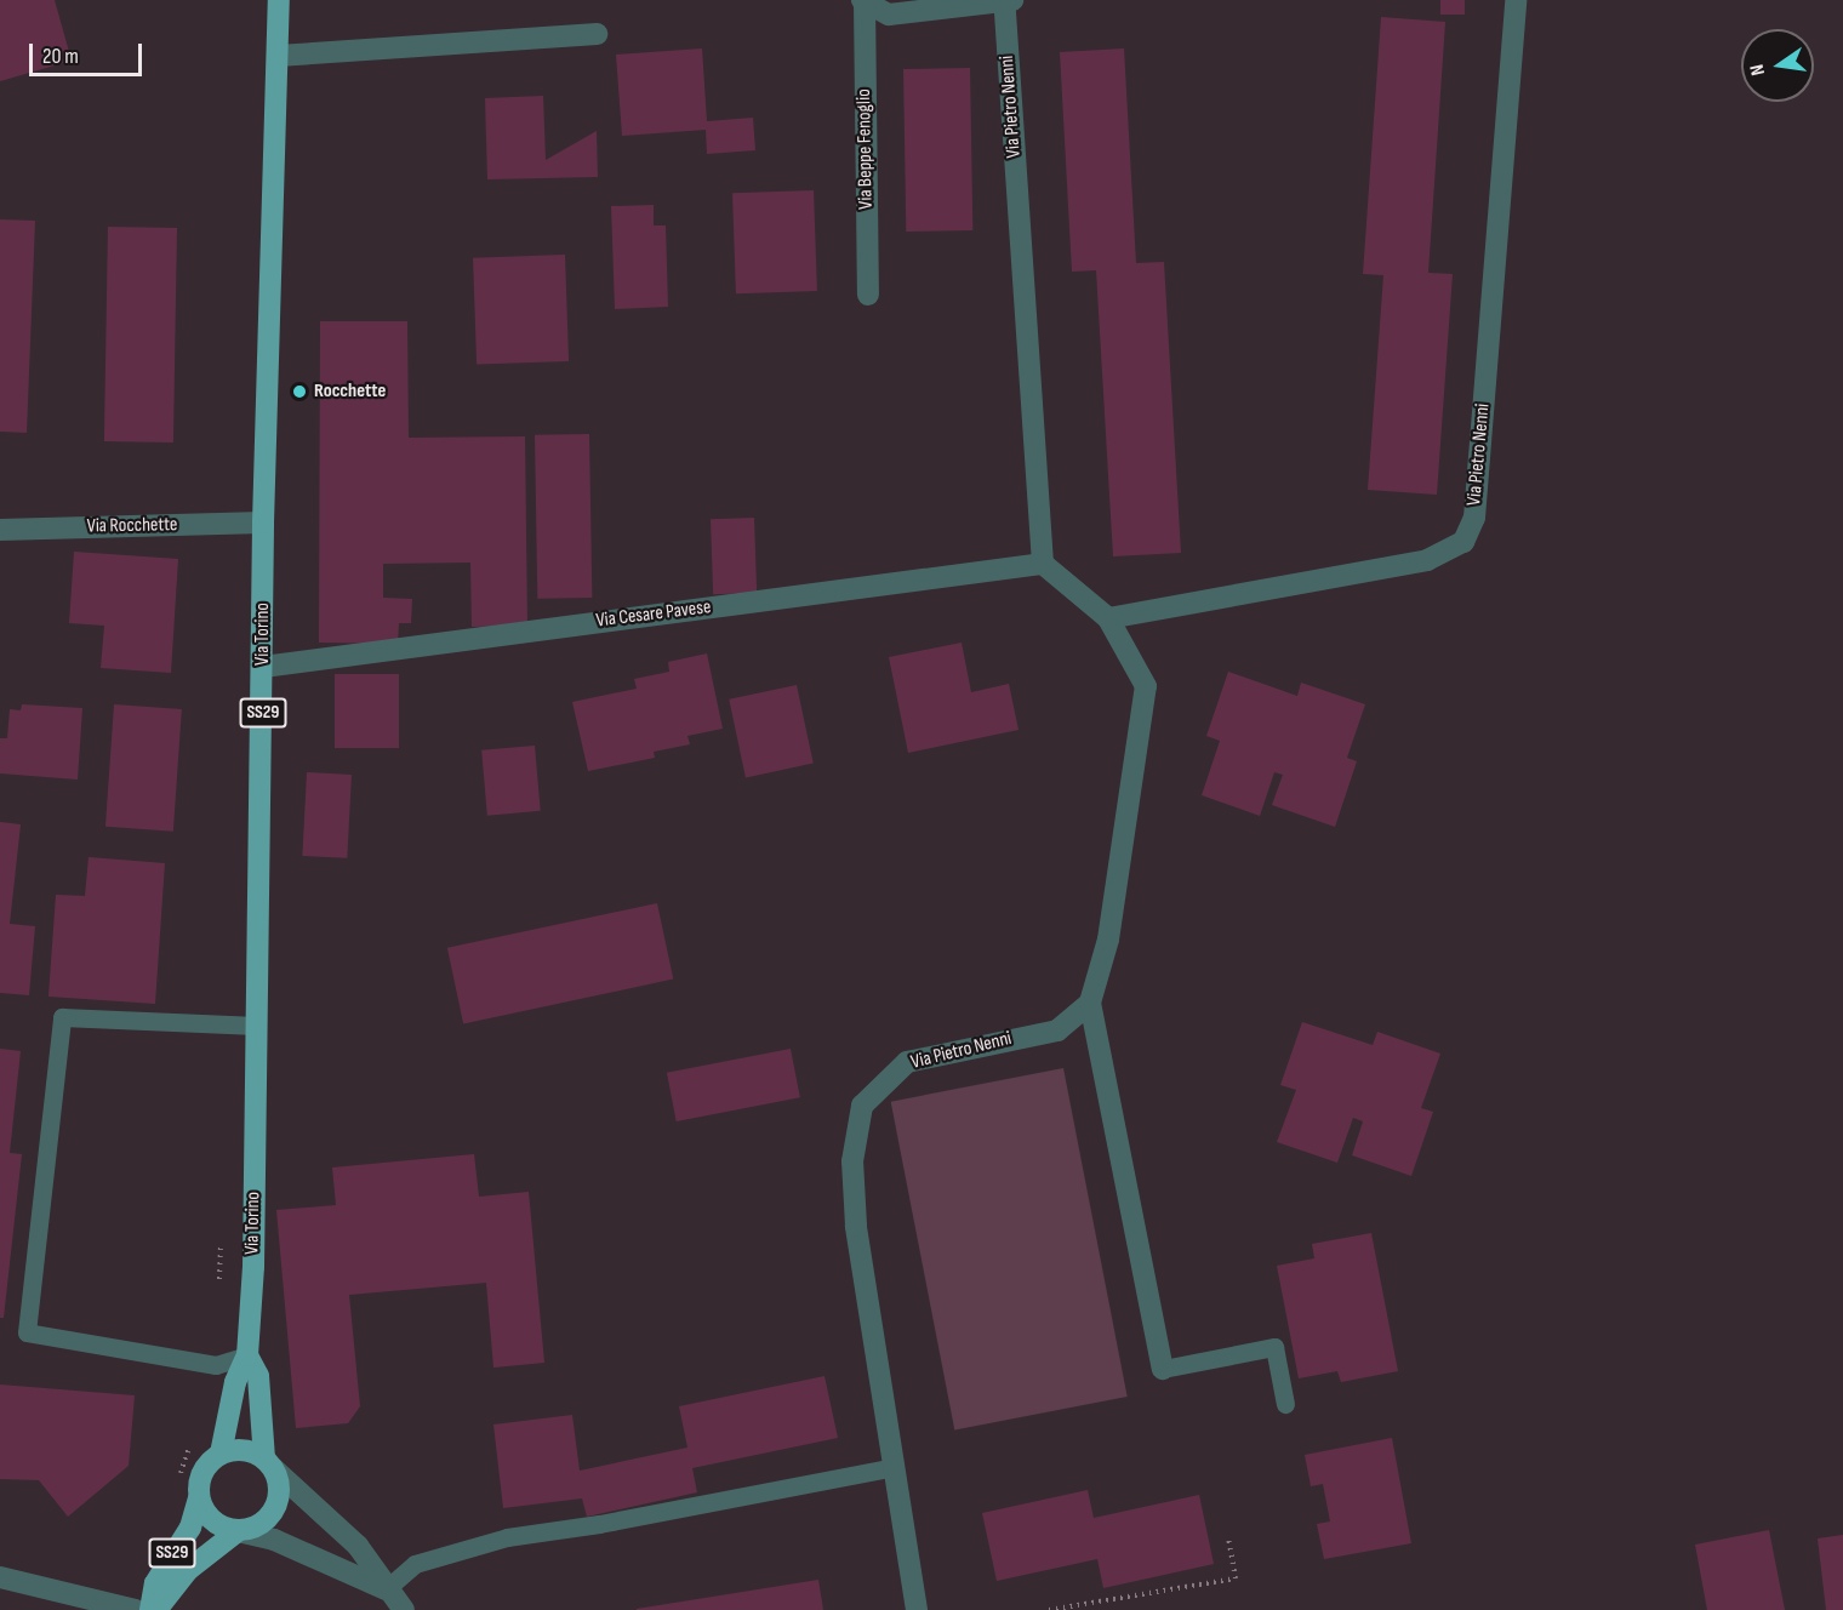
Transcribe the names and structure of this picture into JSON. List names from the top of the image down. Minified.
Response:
{"streets":{"main road":["Via Torino","SS29"],"street":["Via Pietro Nenni","Via Beppe Fenoglio","Via Rocchette","Via Cesare Pavese"]},"crossings":[["Via Pietro Nenni","Via Beppe Fenoglio"],["Via Pietro Nenni","Via Cesare Pavese"],["Via Rocchette","Via Torino"],["Via Cesare Pavese","Via Torino"]],"places":["Rocchette"],"scale_bar":"20 m","north":"left"}
